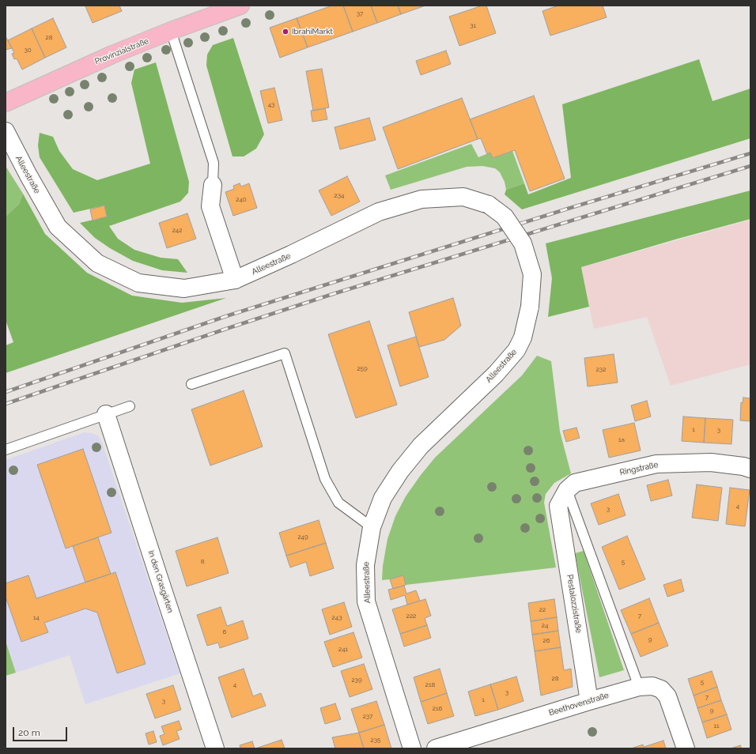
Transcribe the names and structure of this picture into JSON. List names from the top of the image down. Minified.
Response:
{"streets":{"main road":["Provinzialstraße"],"street":["Alleestraße","Ringstraße","In den Grasgärten","Pestalozzistraße","Beethovenstraße"]},"crossings":[["Ringstraße","Pestalozzistraße"],["Pestalozzistraße","Beethovenstraße"]],"places":["IbrahiMarkt"],"house_numbers":["37","31","28","30","43","234","240","242","259","232","1","3","1a","4","3","249","8","5","22","222","7","14","243","24","6","9","26","241","28","239","5","4","218","3","7","1","3","216","9","237","11","235"],"scale_bar":"20 m"}
